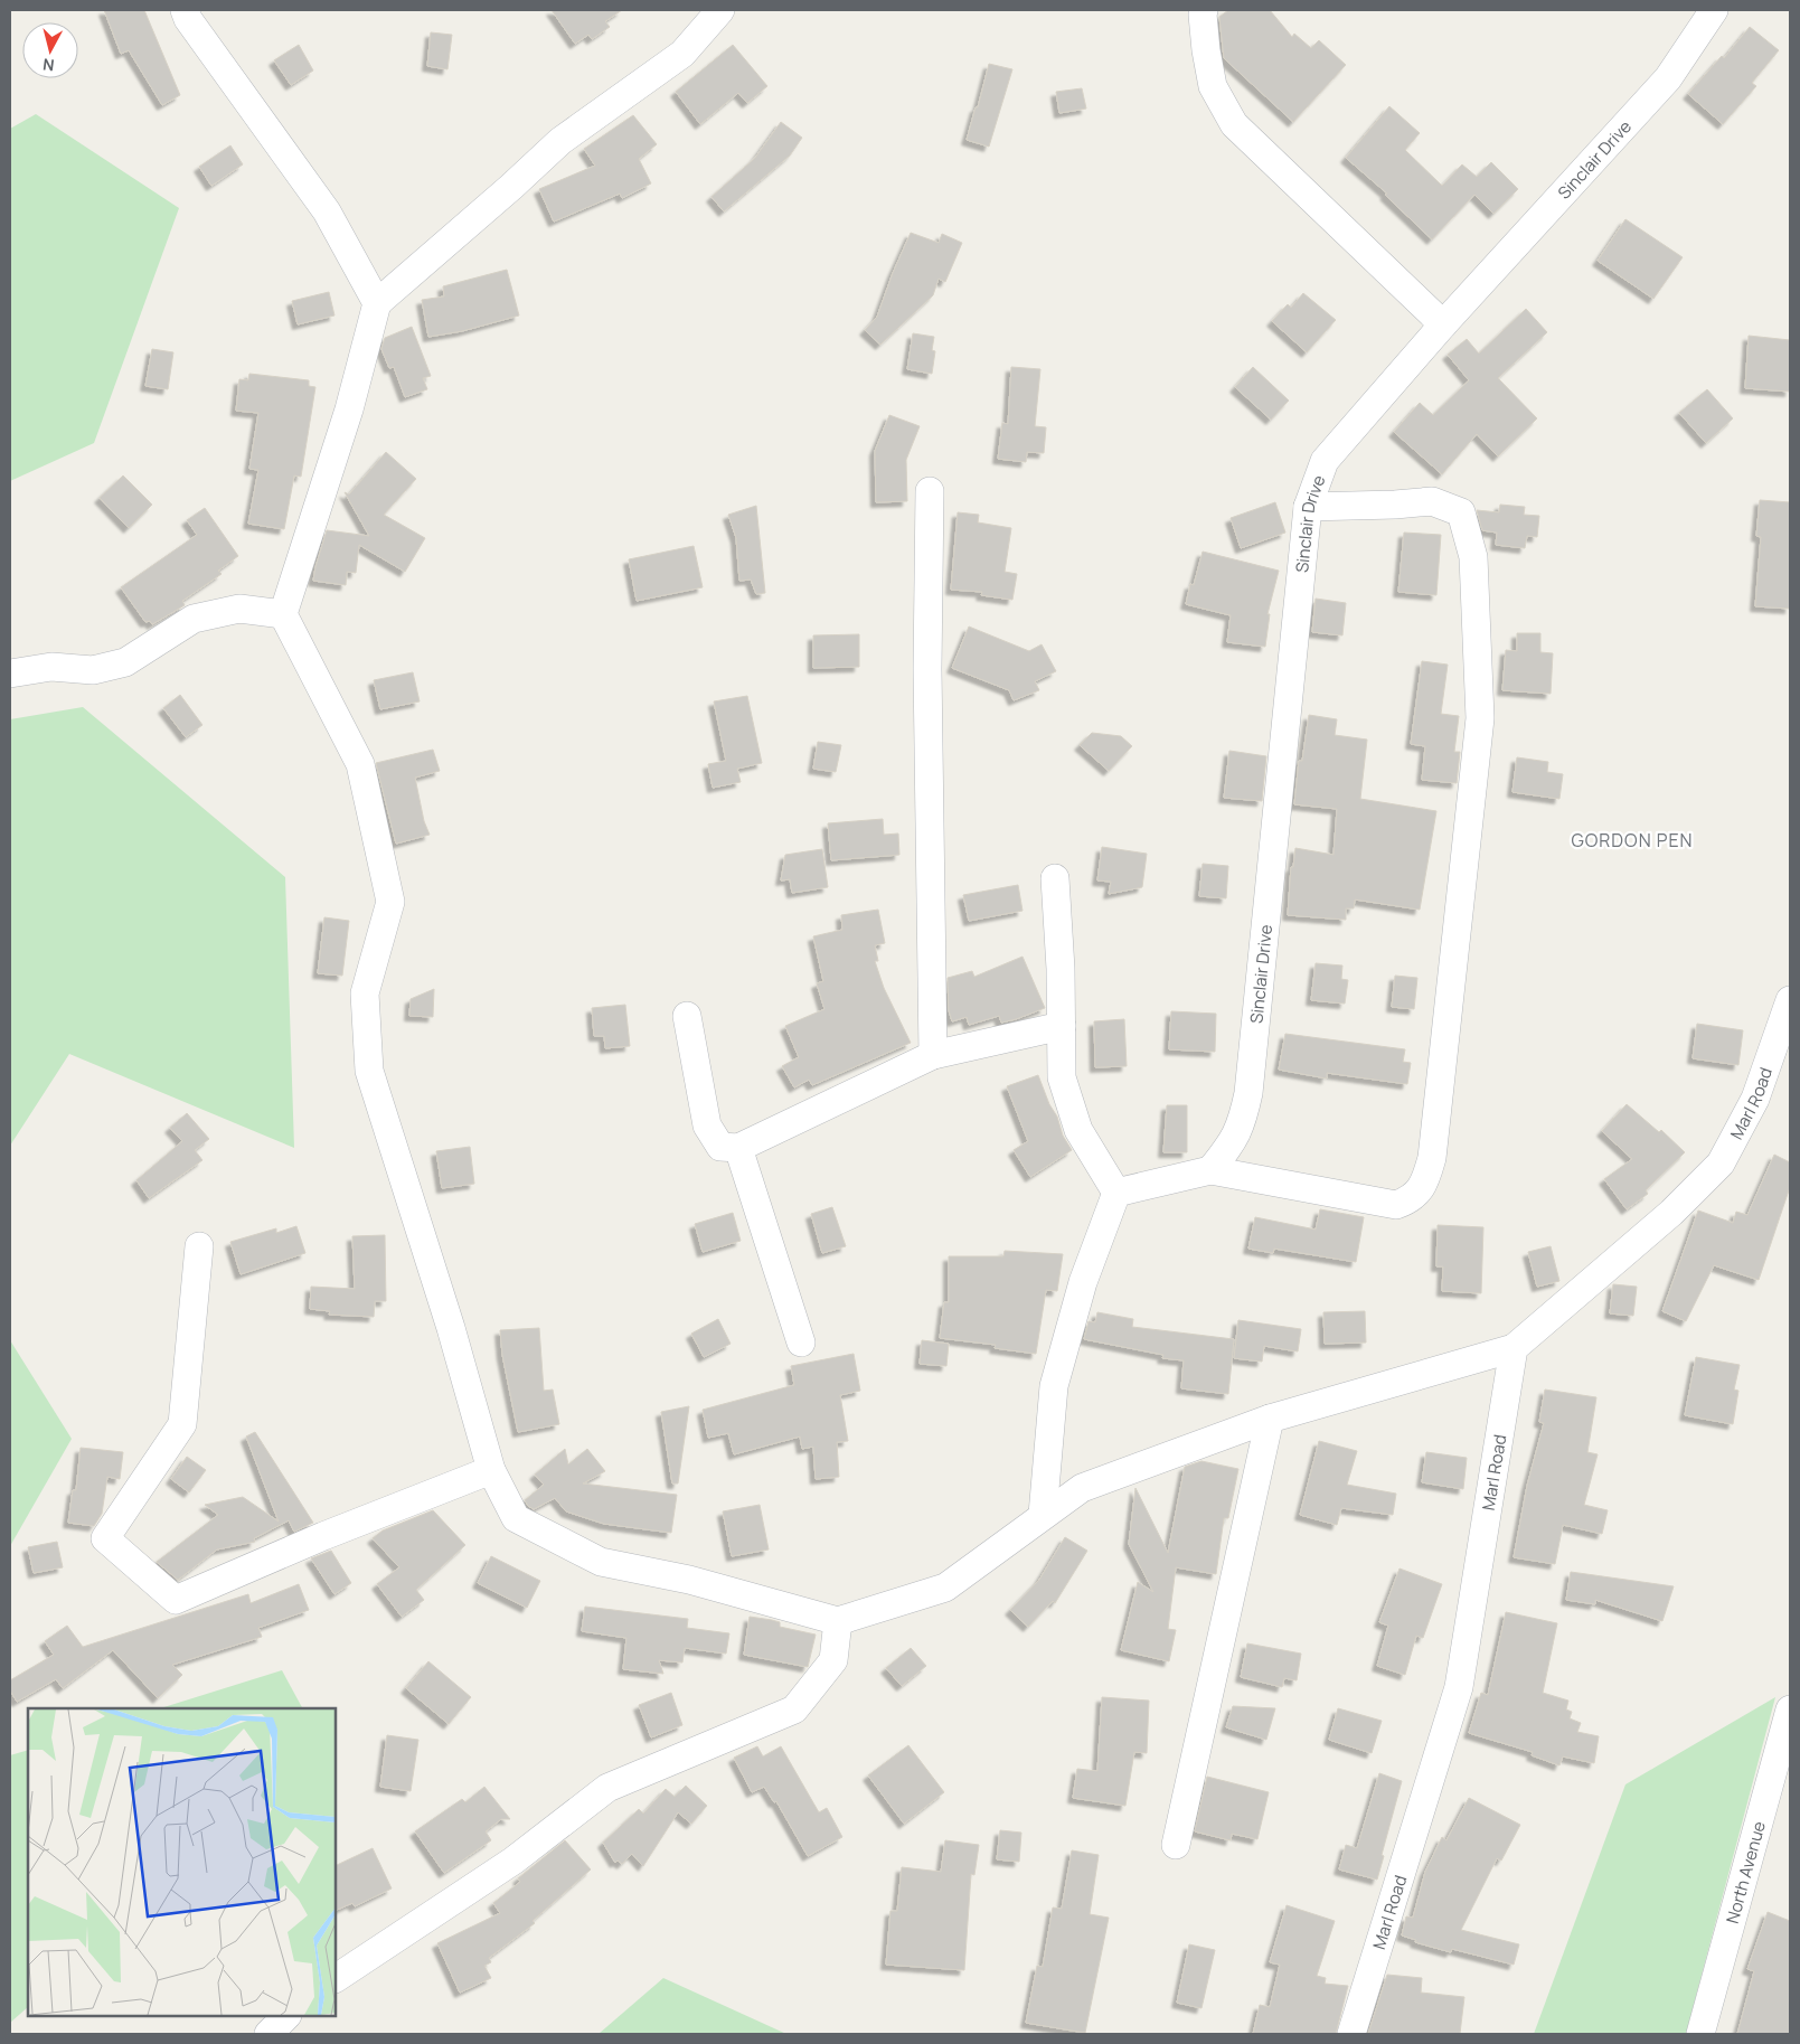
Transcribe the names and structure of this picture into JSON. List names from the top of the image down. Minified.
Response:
{"streets":{"street":["Sinclair Drive","Marl Road","North Avenue"]},"districts":["GORDON PEN"],"north":"bottom"}
